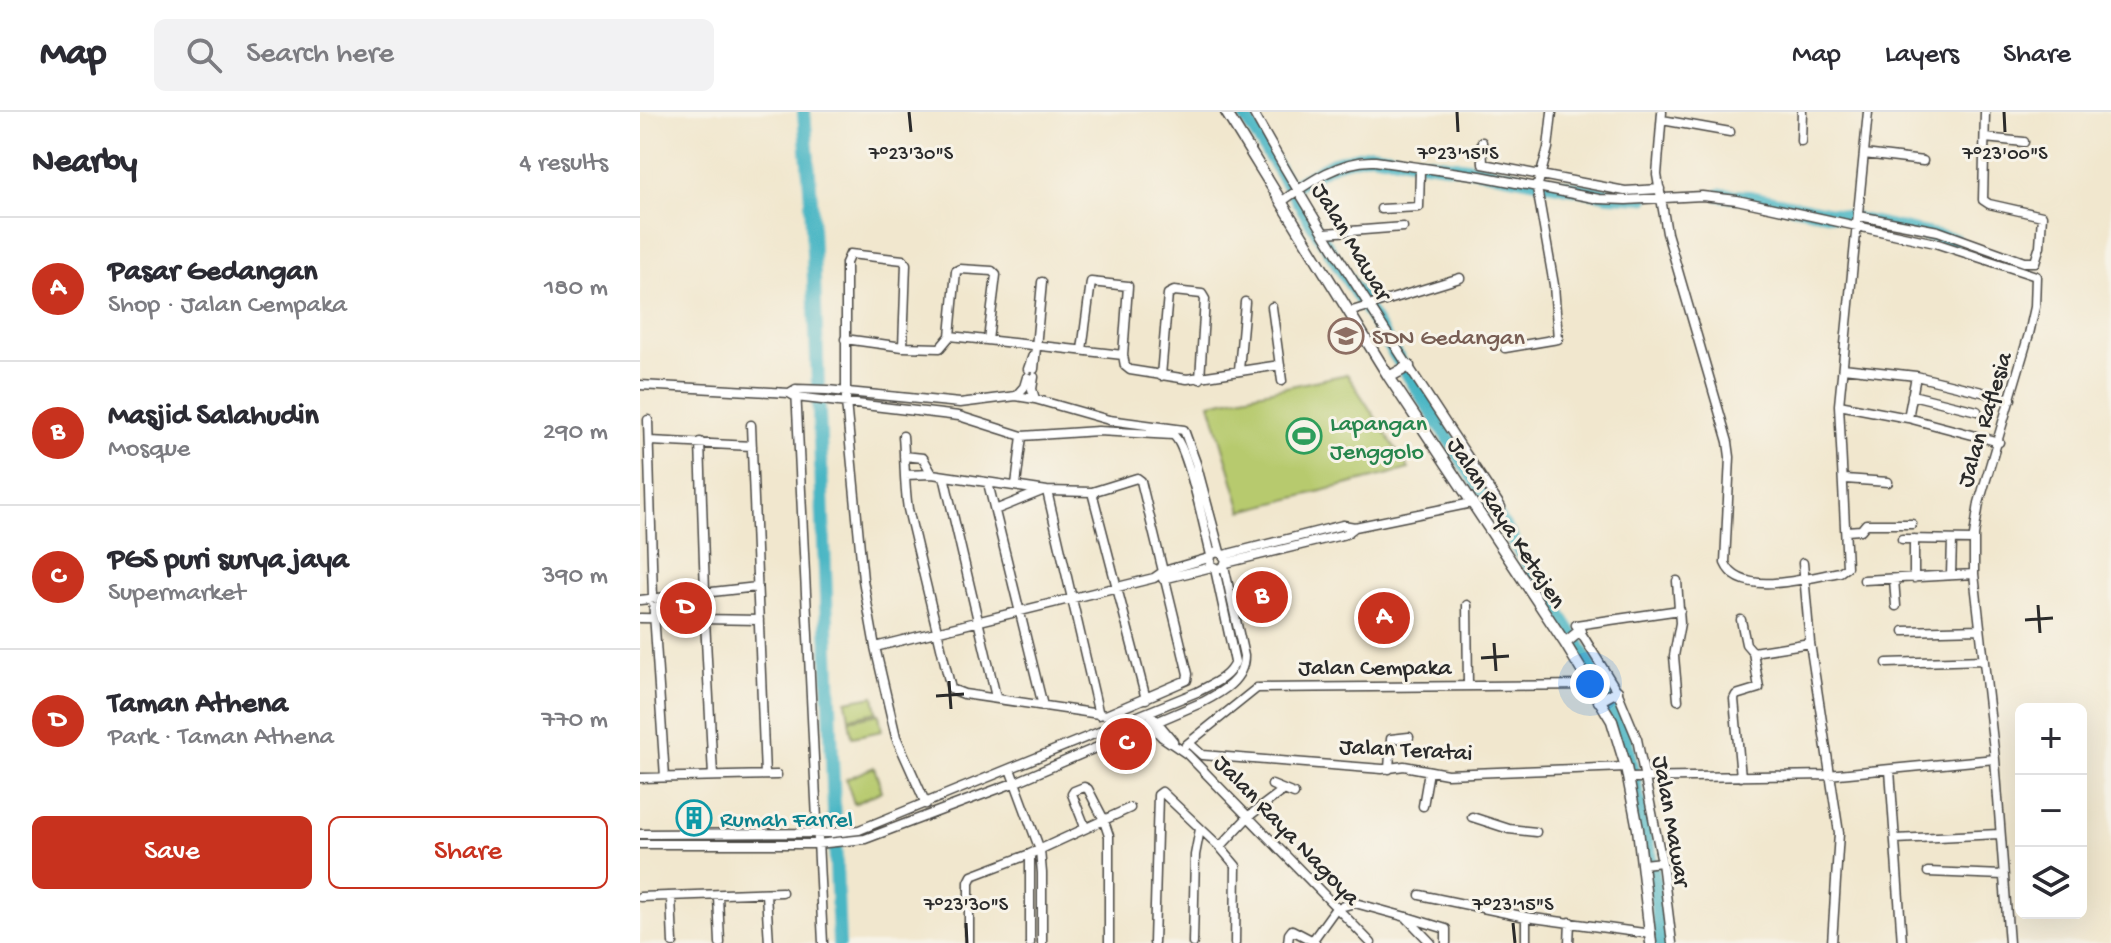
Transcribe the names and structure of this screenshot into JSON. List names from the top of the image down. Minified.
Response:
{"streets":{"street":["Jalan Mawar","Jalan Raflesia","Jalan Raya Ketajen","Jalan Cempaka","Jalan Teratai","Jalan Raya Nagoya"]},"crossings":[["Jalan Mawar","Jalan Raya Ketajen"],["Jalan Mawar","Jalan Teratai"],["Jalan Raflesia","Jalan Teratai"],["Jalan Raya Ketajen","Jalan Cempaka"],["Jalan Raya Ketajen","Jalan Teratai"],["Jalan Teratai","Jalan Raya Nagoya"]],"places":{"school or university":["SDN Gedangan"],"sports":["Lapangan Jenggolo"],"building":["Rumah Farrel"]},"page":{"header":"Map","search":"Search here","nav":["Map","Layers","Share"],"heading":["Nearby","4 results"],"list":[{"mark":"A","name":"Pasar Gedangan","note":"Shop · Jalan Cempaka","value":"180 m"},{"mark":"B","name":"Masjid Salahudin","note":"Mosque","value":"290 m"},{"mark":"C","name":"PGS puri surya jaya","note":"Supermarket","value":"390 m"},{"mark":"D","name":"Taman Athena","note":"Park · Taman Athena","value":"770 m"}],"pins":["B","D","A","C"],"map_buttons":["+","−"],"buttons":["Save","Share"]},"coordinates":["7°23'30\"S","7°23'15\"S","7°23'00\"S"]}
